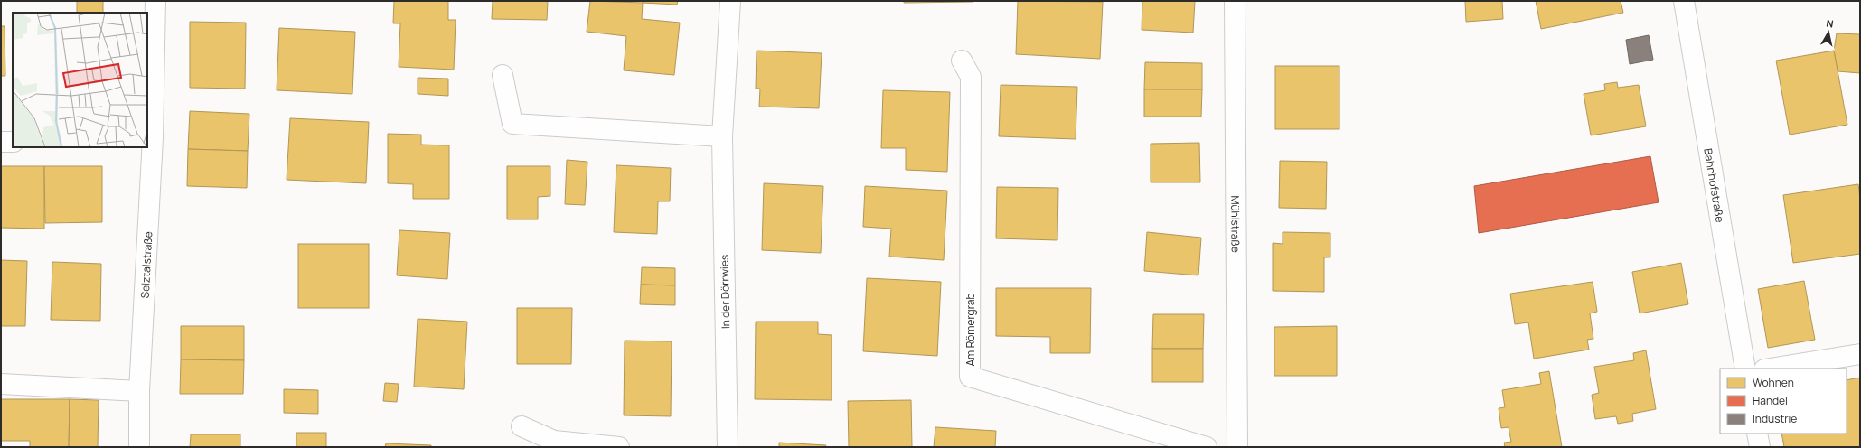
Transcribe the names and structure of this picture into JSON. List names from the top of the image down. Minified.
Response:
{"streets":{"street":["Bahnhofstraße","Mühlstraße","Selztalstraße","In der Dörrwies","Am Römergrab"]},"legend":["Wohnen","Handel","Industrie"],"north":"top"}
